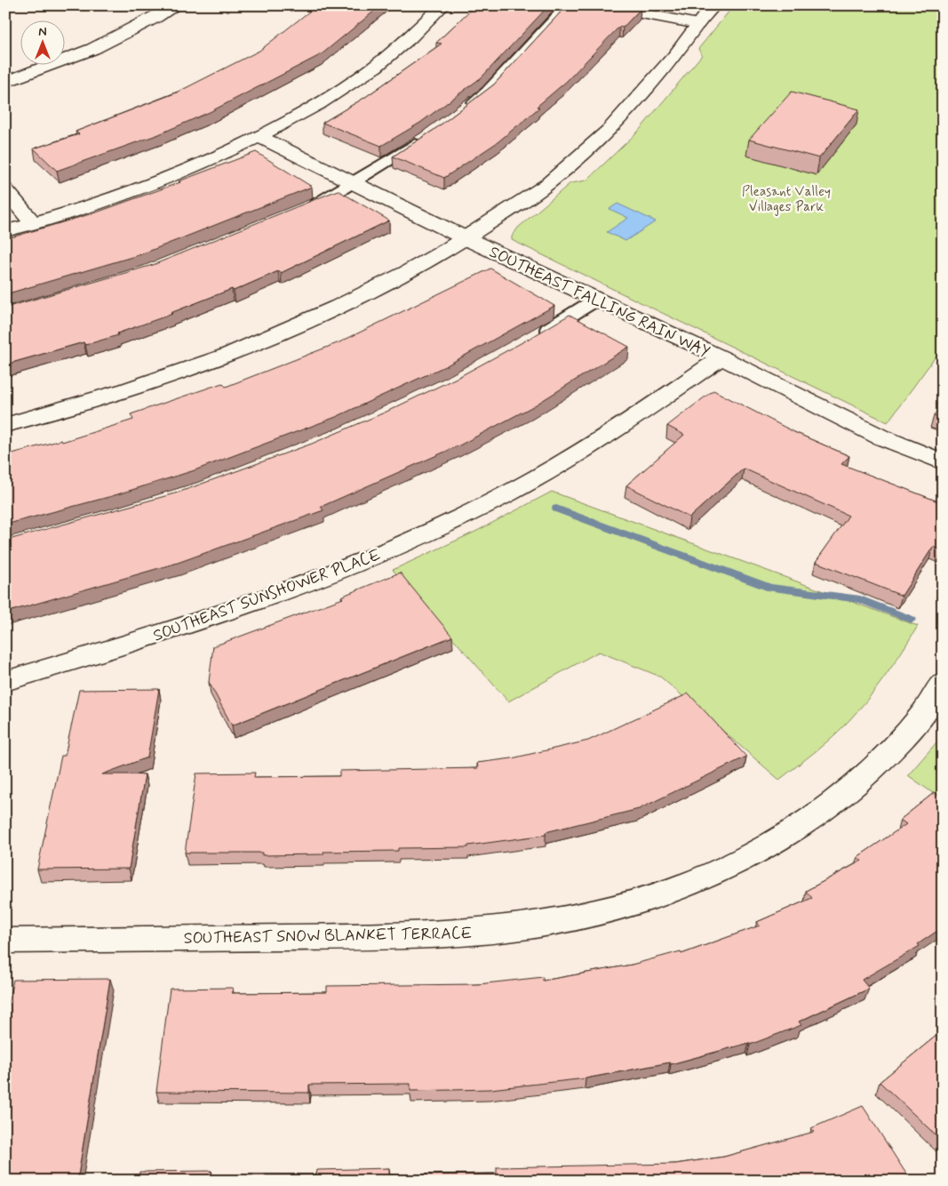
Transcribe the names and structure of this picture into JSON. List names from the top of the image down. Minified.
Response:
{"streets":{"street":["SOUTHEAST FALLING RAIN WAY","SOUTHEAST SUNSHOWER PLACE","SOUTHEAST SNOW BLANKET TERRACE"]},"crossings":[["SOUTHEAST FALLING RAIN WAY","SOUTHEAST SUNSHOWER PLACE"]],"parks":["Pleasant Valley Villages Park"],"north":"top"}
